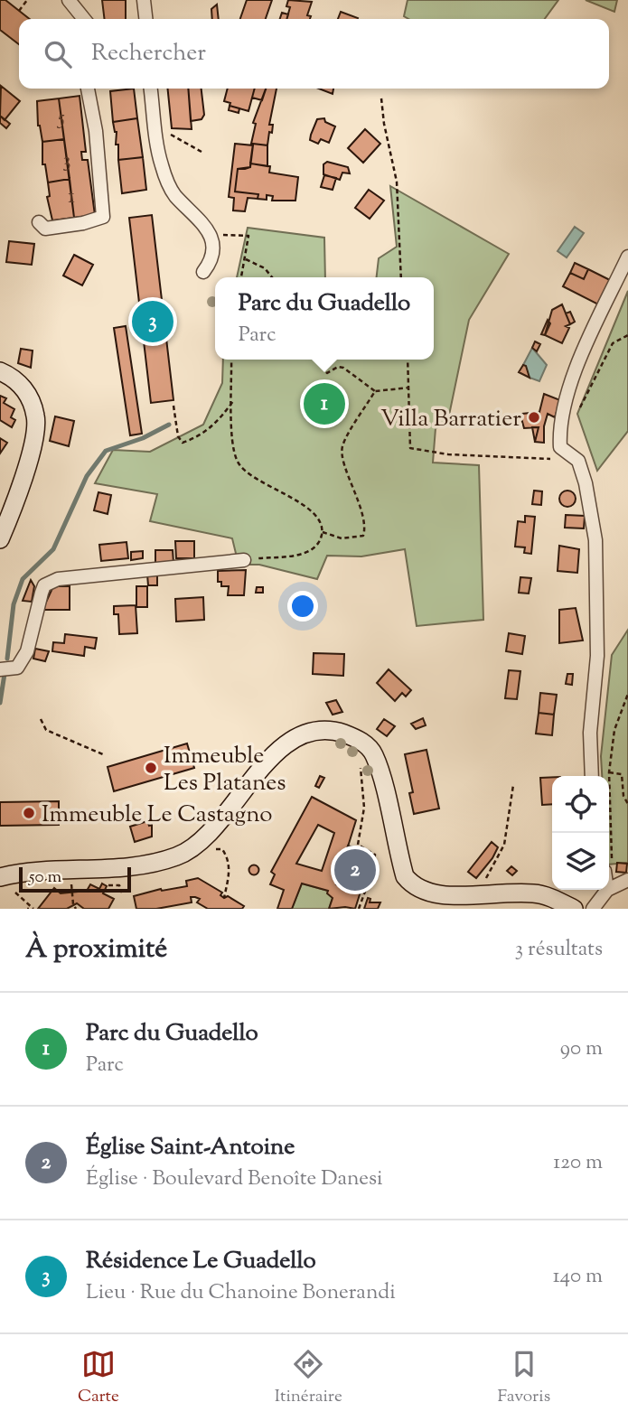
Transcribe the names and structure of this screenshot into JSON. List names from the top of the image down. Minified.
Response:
{"places":["Villa Barratier","Immeuble Les Platanes","Immeuble Le Castagno"],"house_numbers":["5","3","1"],"scale_bar":"50 m","page":{"search":"Rechercher","popup":["Parc du Guadello","Parc"],"pins":["3","1","2"],"scale":"50 m","heading":["À proximité","3 résultats"],"list":[{"mark":"1","name":"Parc du Guadello","note":"Parc","value":"90 m"},{"mark":"2","name":"Église Saint-Antoine","note":"Église · Boulevard Benoîte Danesi","value":"120 m"},{"mark":"3","name":"Résidence Le Guadello","note":"Lieu · Rue du Chanoine Bonerandi","value":"140 m"}],"nav":["Carte","Itinéraire","Favoris"]}}
